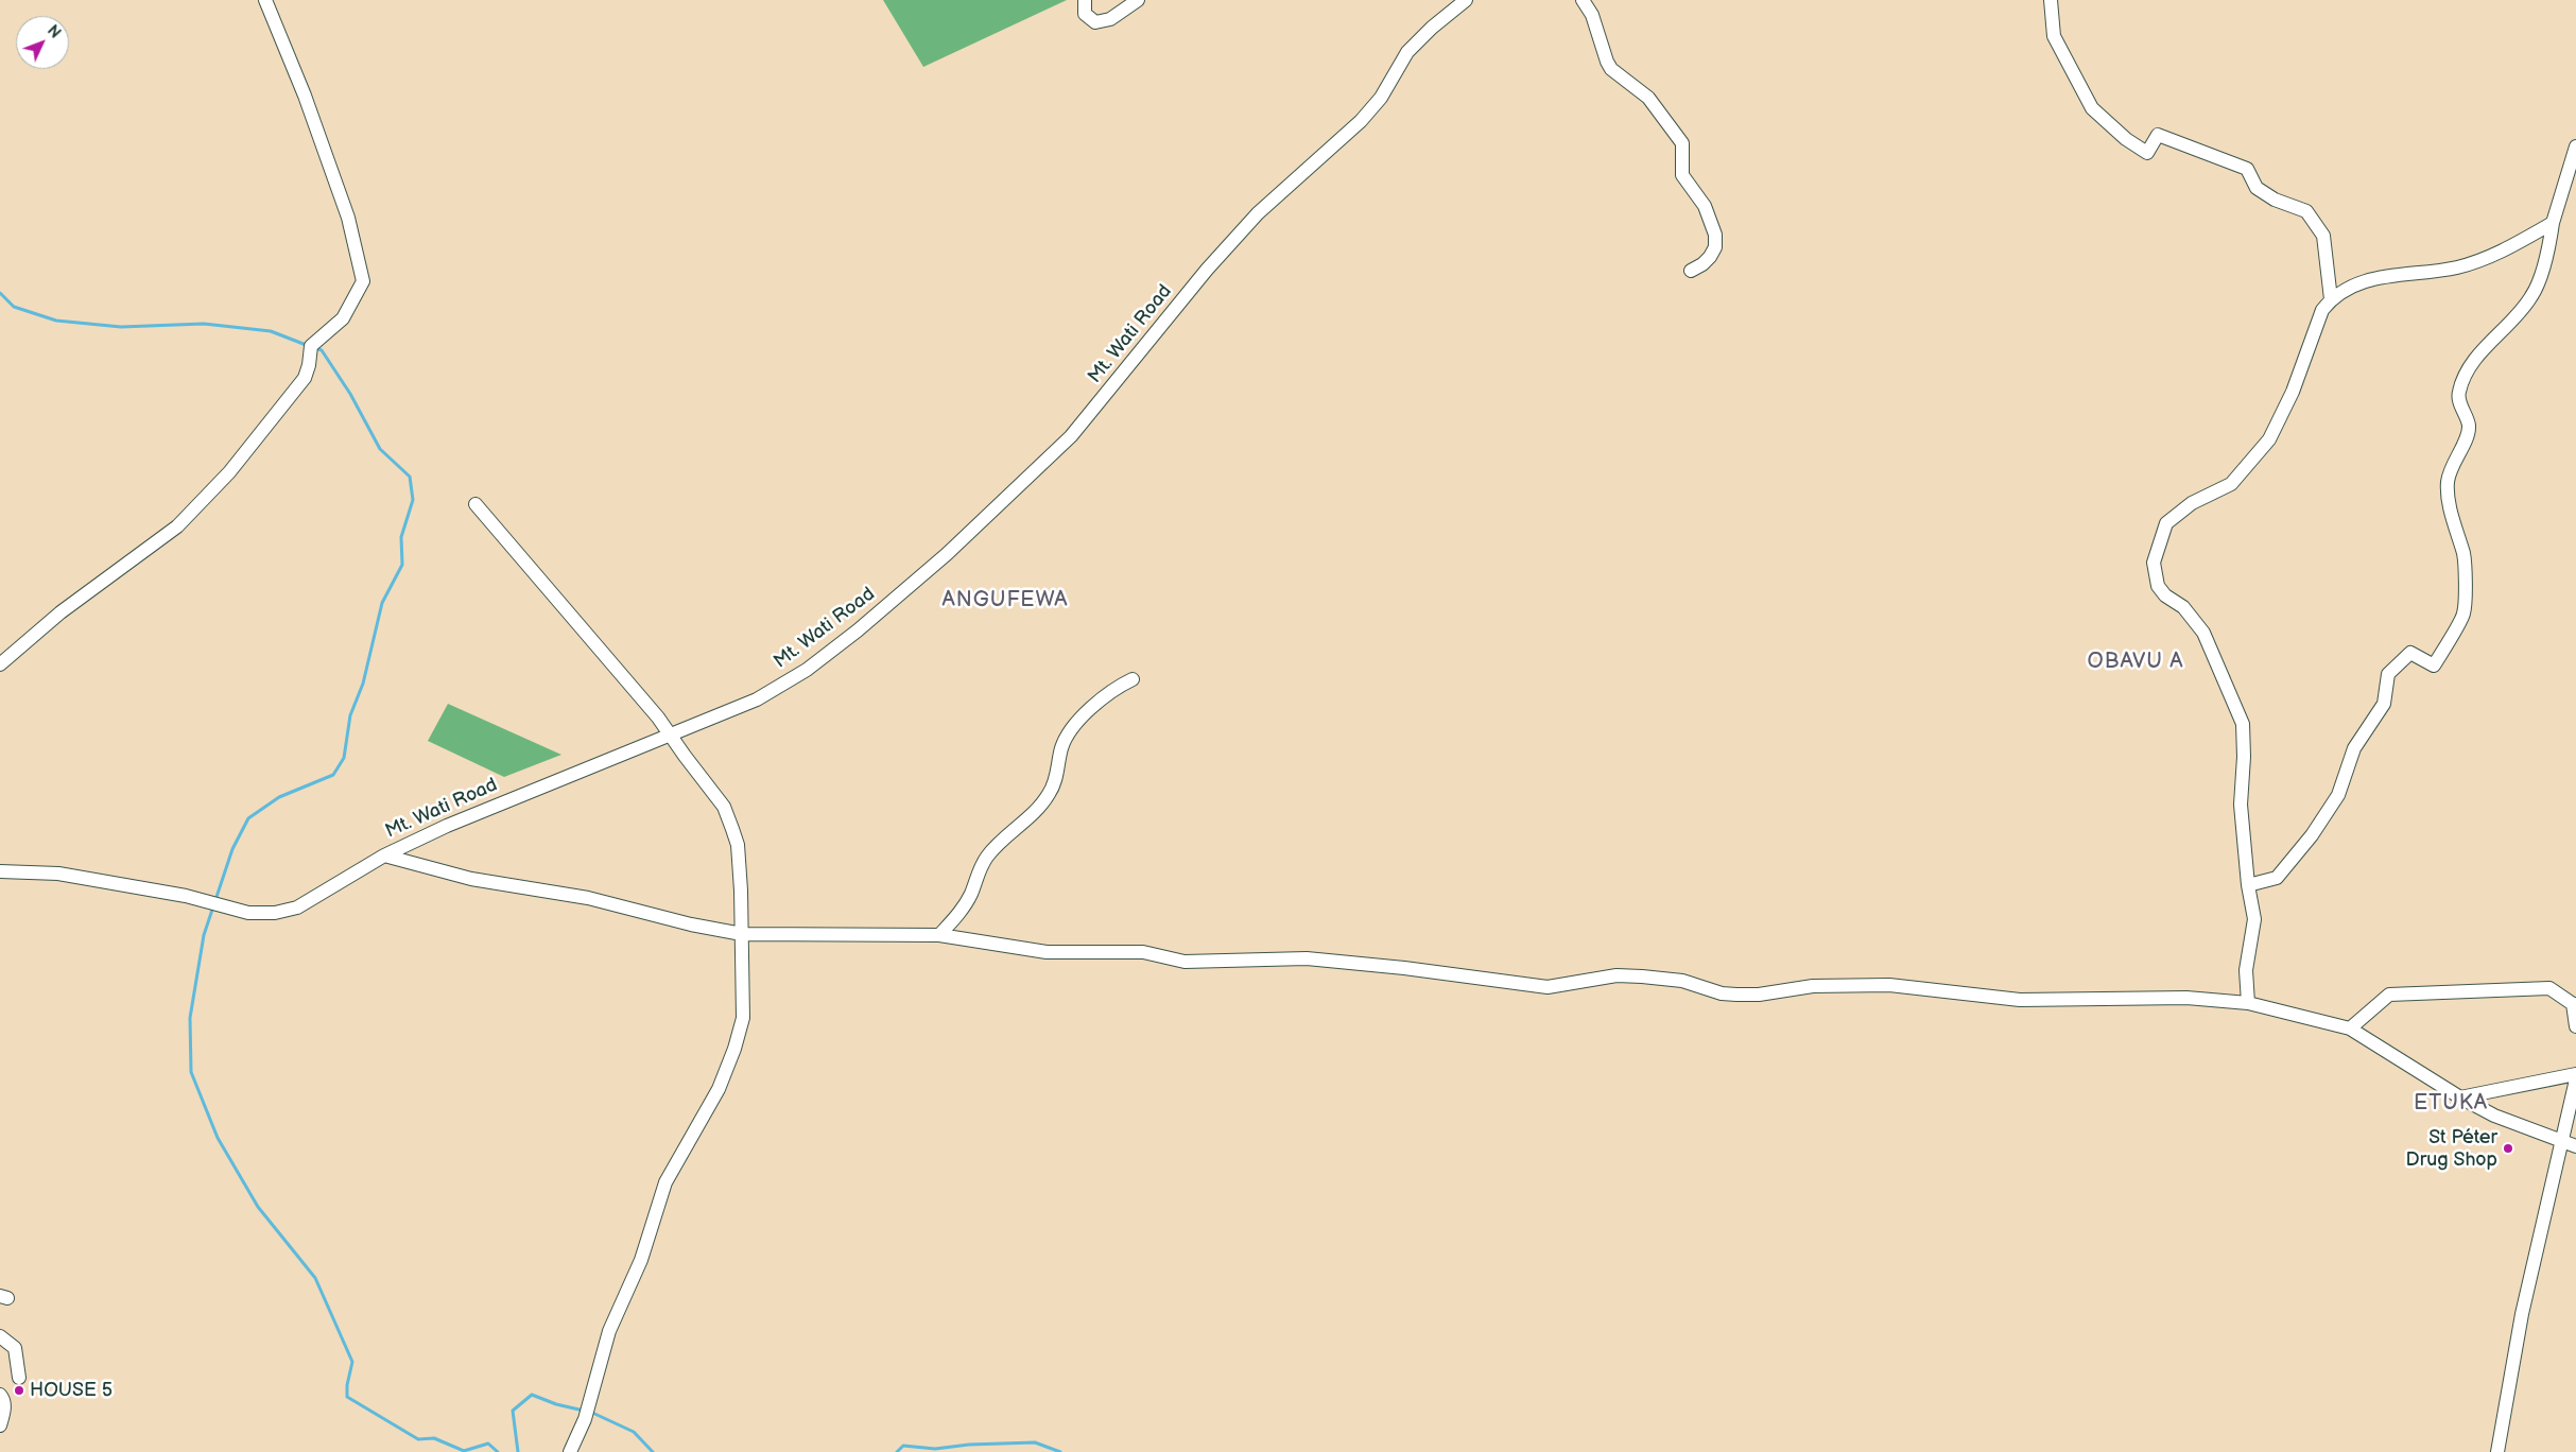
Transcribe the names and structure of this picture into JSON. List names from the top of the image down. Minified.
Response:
{"streets":{"street":["Mt. Wati Road"]},"districts":["ANGUFEWA","OBAVU A","ETUKA"],"places":["St Péter Drug Shop","HOUSE 5"],"north":"top right"}
